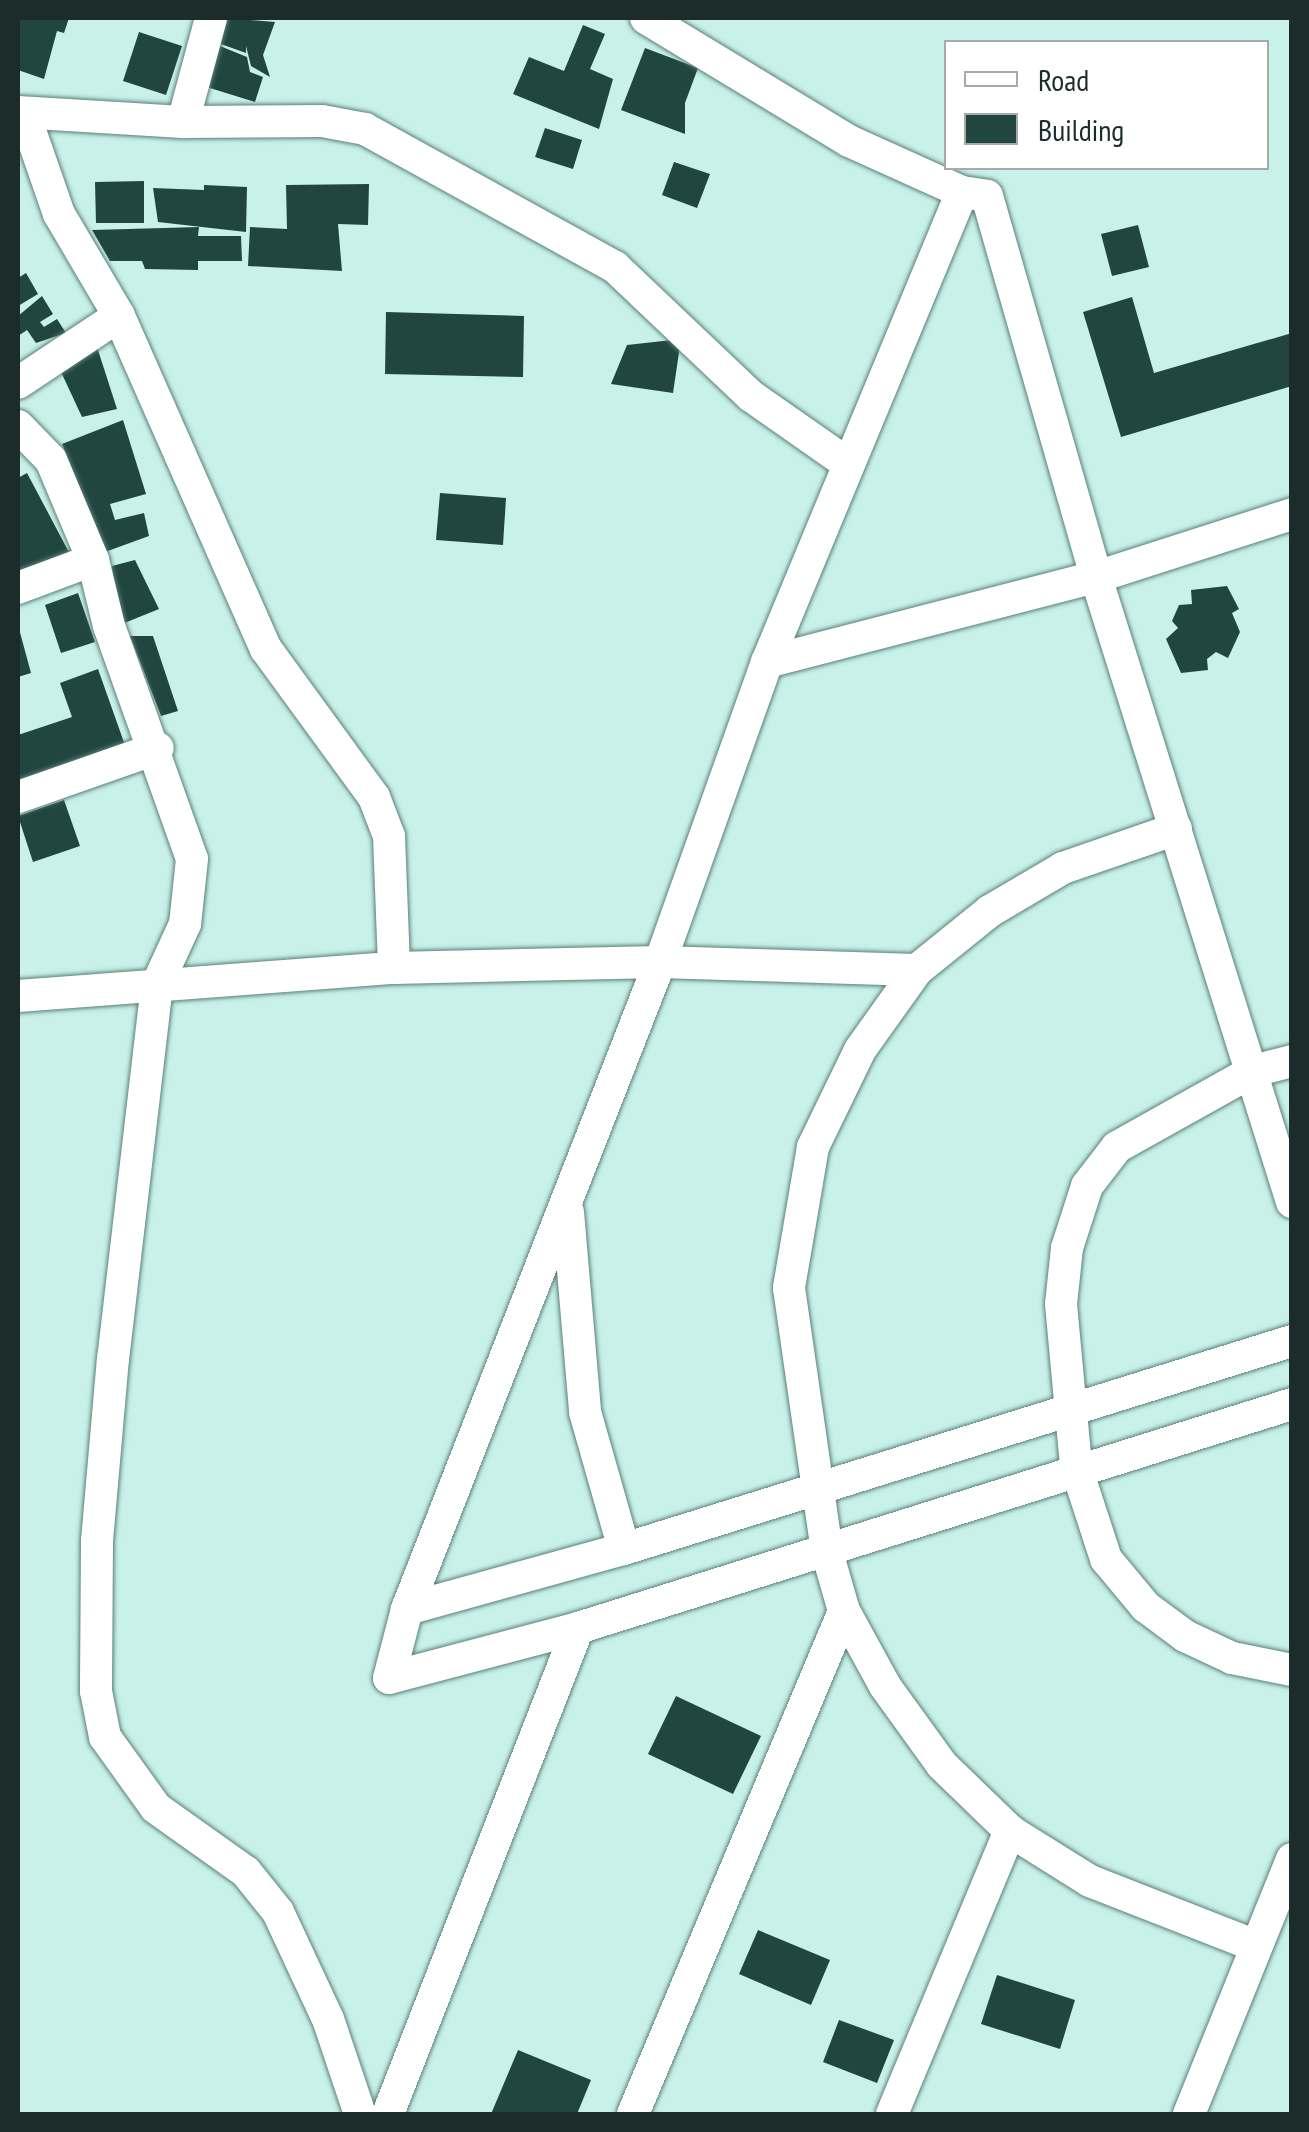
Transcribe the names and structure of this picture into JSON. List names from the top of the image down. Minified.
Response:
{"legend":["Road","Building"]}
